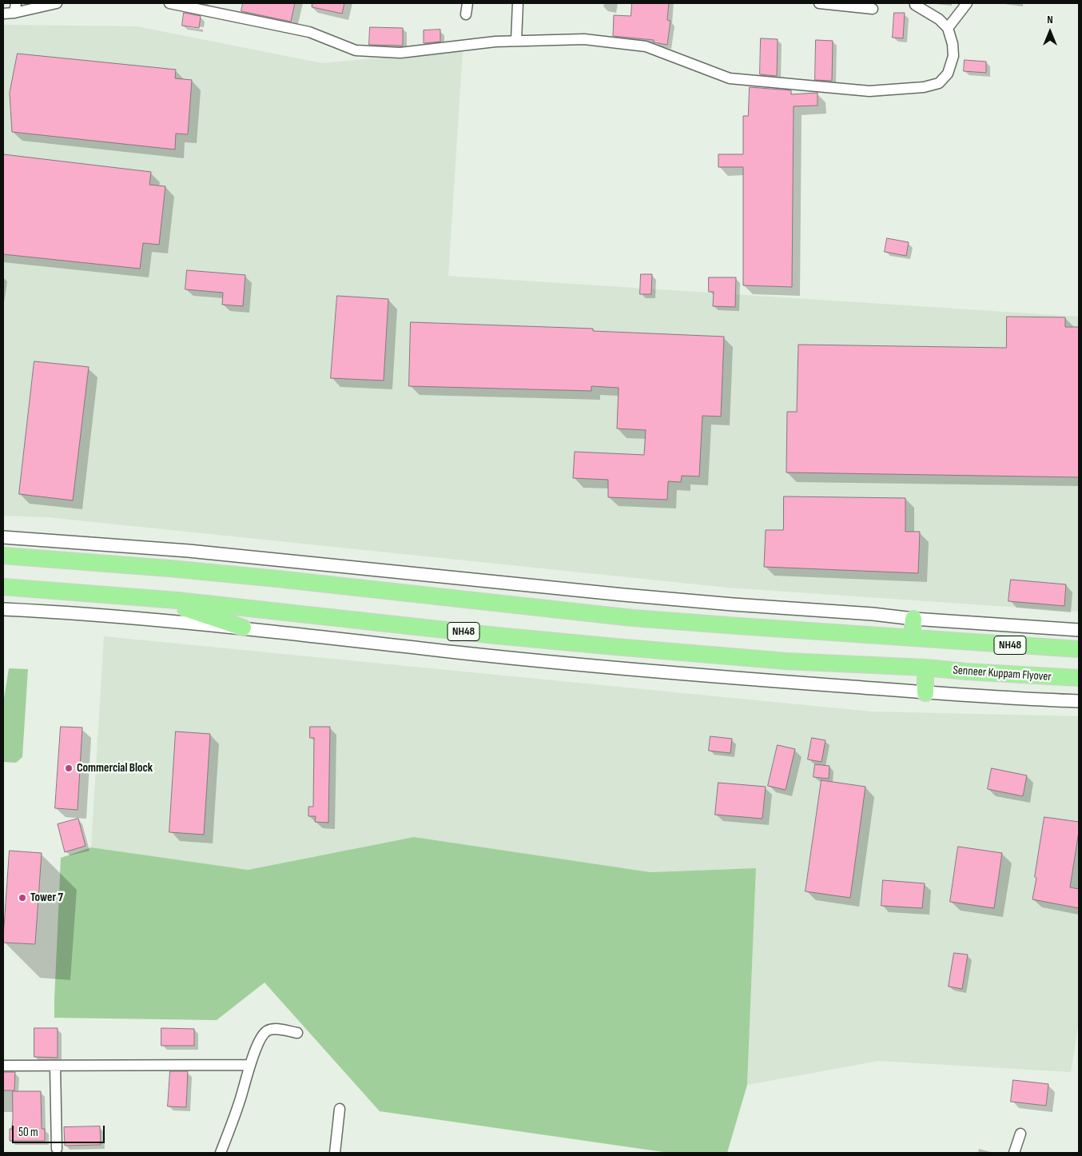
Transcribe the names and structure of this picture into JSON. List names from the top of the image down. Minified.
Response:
{"streets":{"highway":["NH48","Senneer Kuppam Flyover"]},"crossings":[["NH48","Senneer Kuppam Flyover"]],"places":["Commercial Block","Tower 7"],"scale_bar":"50 m","north":"top"}
